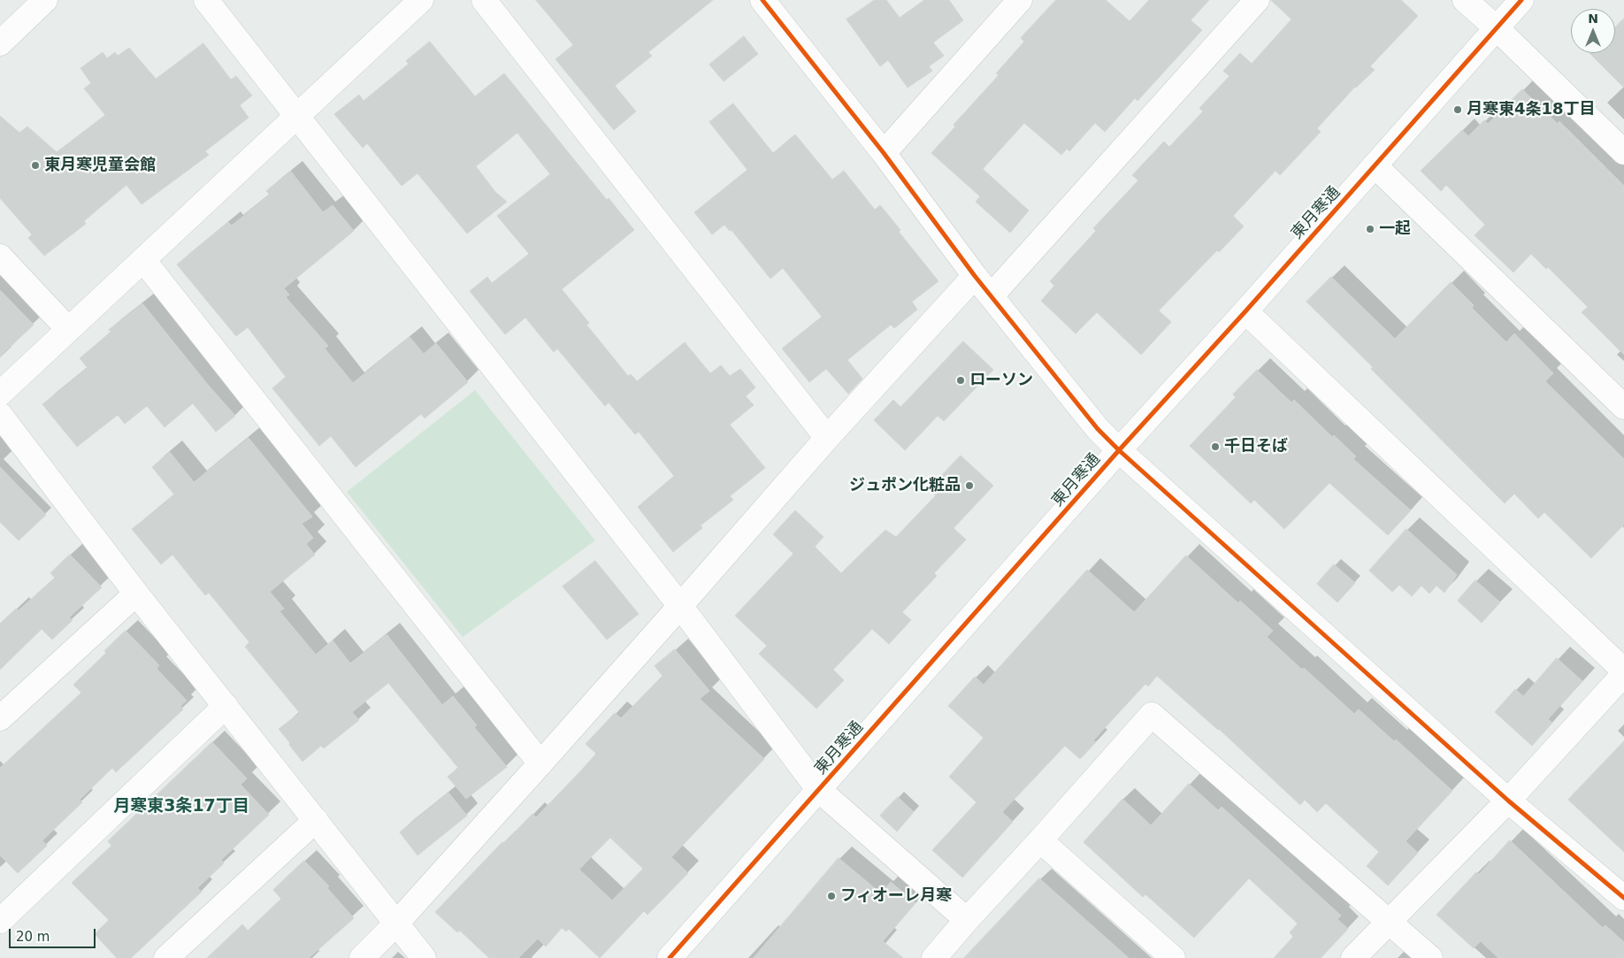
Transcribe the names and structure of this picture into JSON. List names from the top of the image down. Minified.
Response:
{"streets":{"street":["東月寒通"]},"districts":["月寒東3条17丁目"],"places":["月寒東4条18丁目","東月寒児童会館","一起","ローソン","千日そば","ジュポン化粧品","フィオーレ月寒"],"scale_bar":"20 m","north":"top"}
